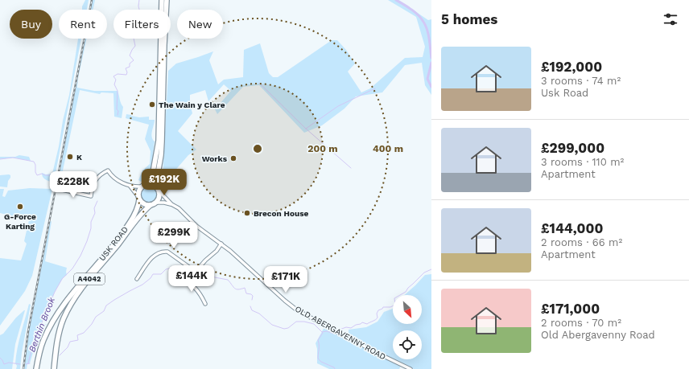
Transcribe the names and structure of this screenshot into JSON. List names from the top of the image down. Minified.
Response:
{"streets":{"highway":["USK ROAD","A4042"],"street":["OLD ABERGAVENNY ROAD"]},"crossings":[["USK ROAD","OLD ABERGAVENNY ROAD"]],"water":["Berthin Brook"],"places":["The Wain y Clare","K","Works","G-Force Karting","Brecon House"],"north":"bottom right","page":{"heading":"5 homes","chip":["Buy","Rent","Filters","New"],"list":[{"name":"£192,000","note":"3 rooms · 74 m² · Usk Road"},{"name":"£299,000","note":"3 rooms · 110 m² · Apartment"},{"name":"£144,000","note":"2 rooms · 66 m² · Apartment"},{"name":"£171,000","note":"2 rooms · 70 m² · Old Abergavenny Road"}],"price":["£192K","£228K","£299K","£144K","£171K"]},"rings":["200 m","400 m"]}
